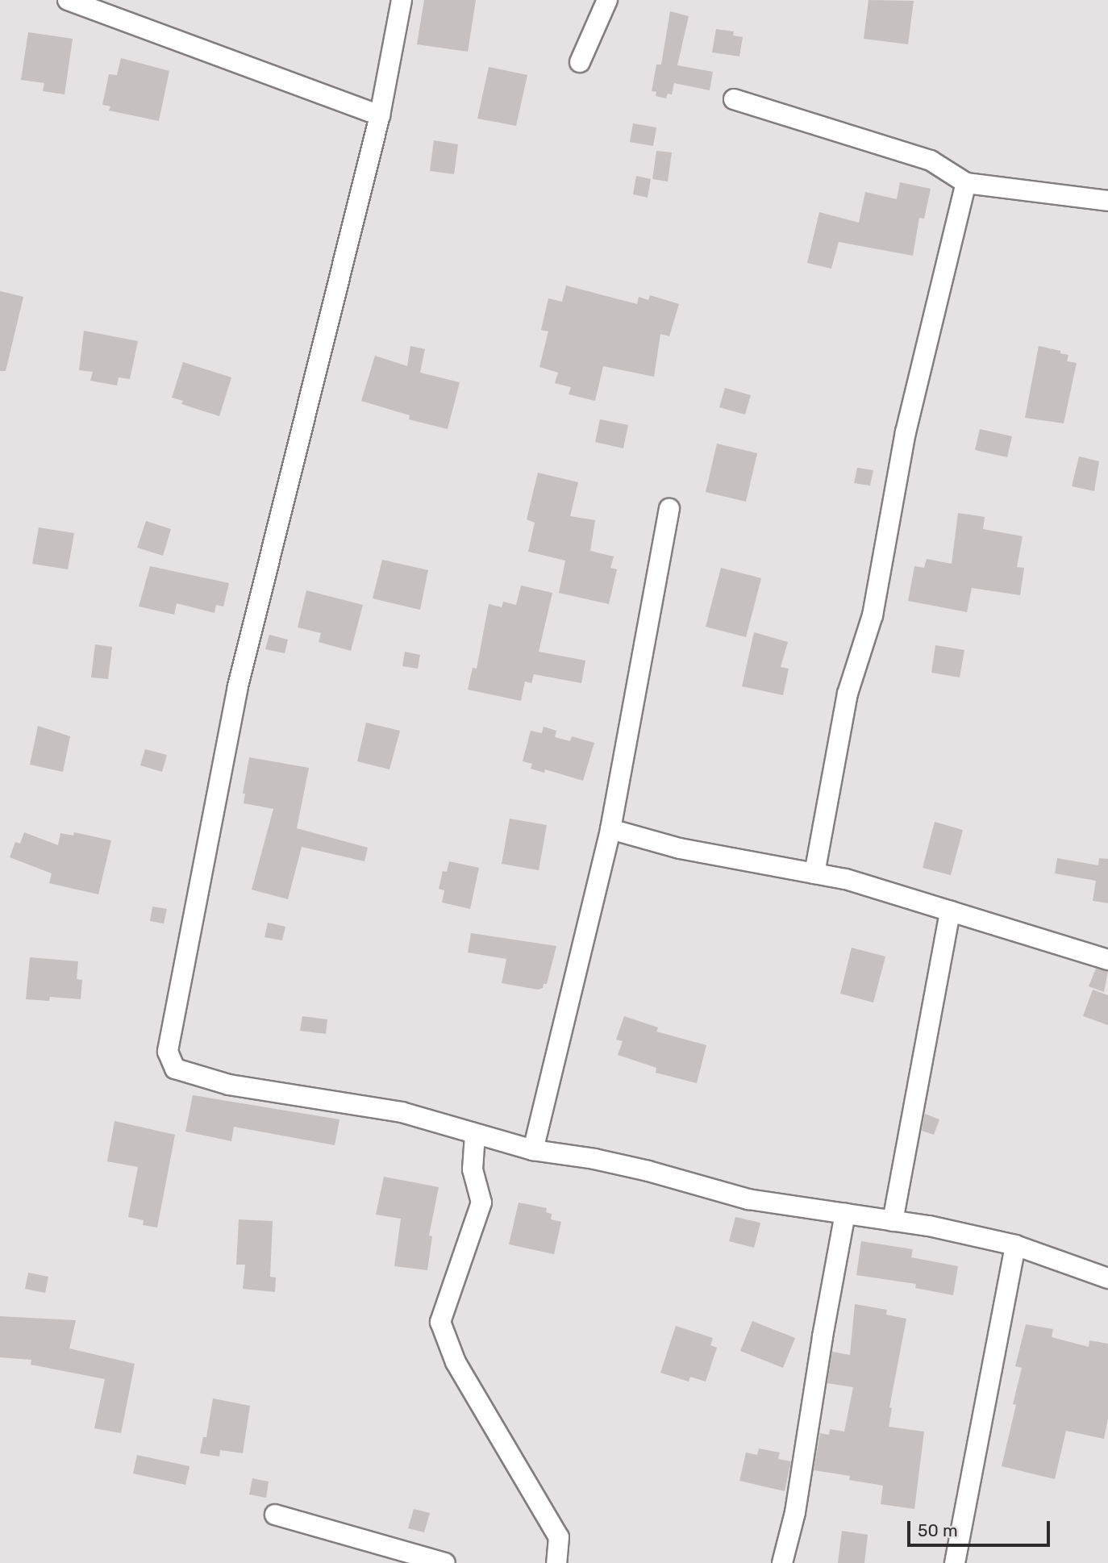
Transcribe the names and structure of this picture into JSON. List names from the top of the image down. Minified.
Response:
{"scale_bar":"50 m"}
